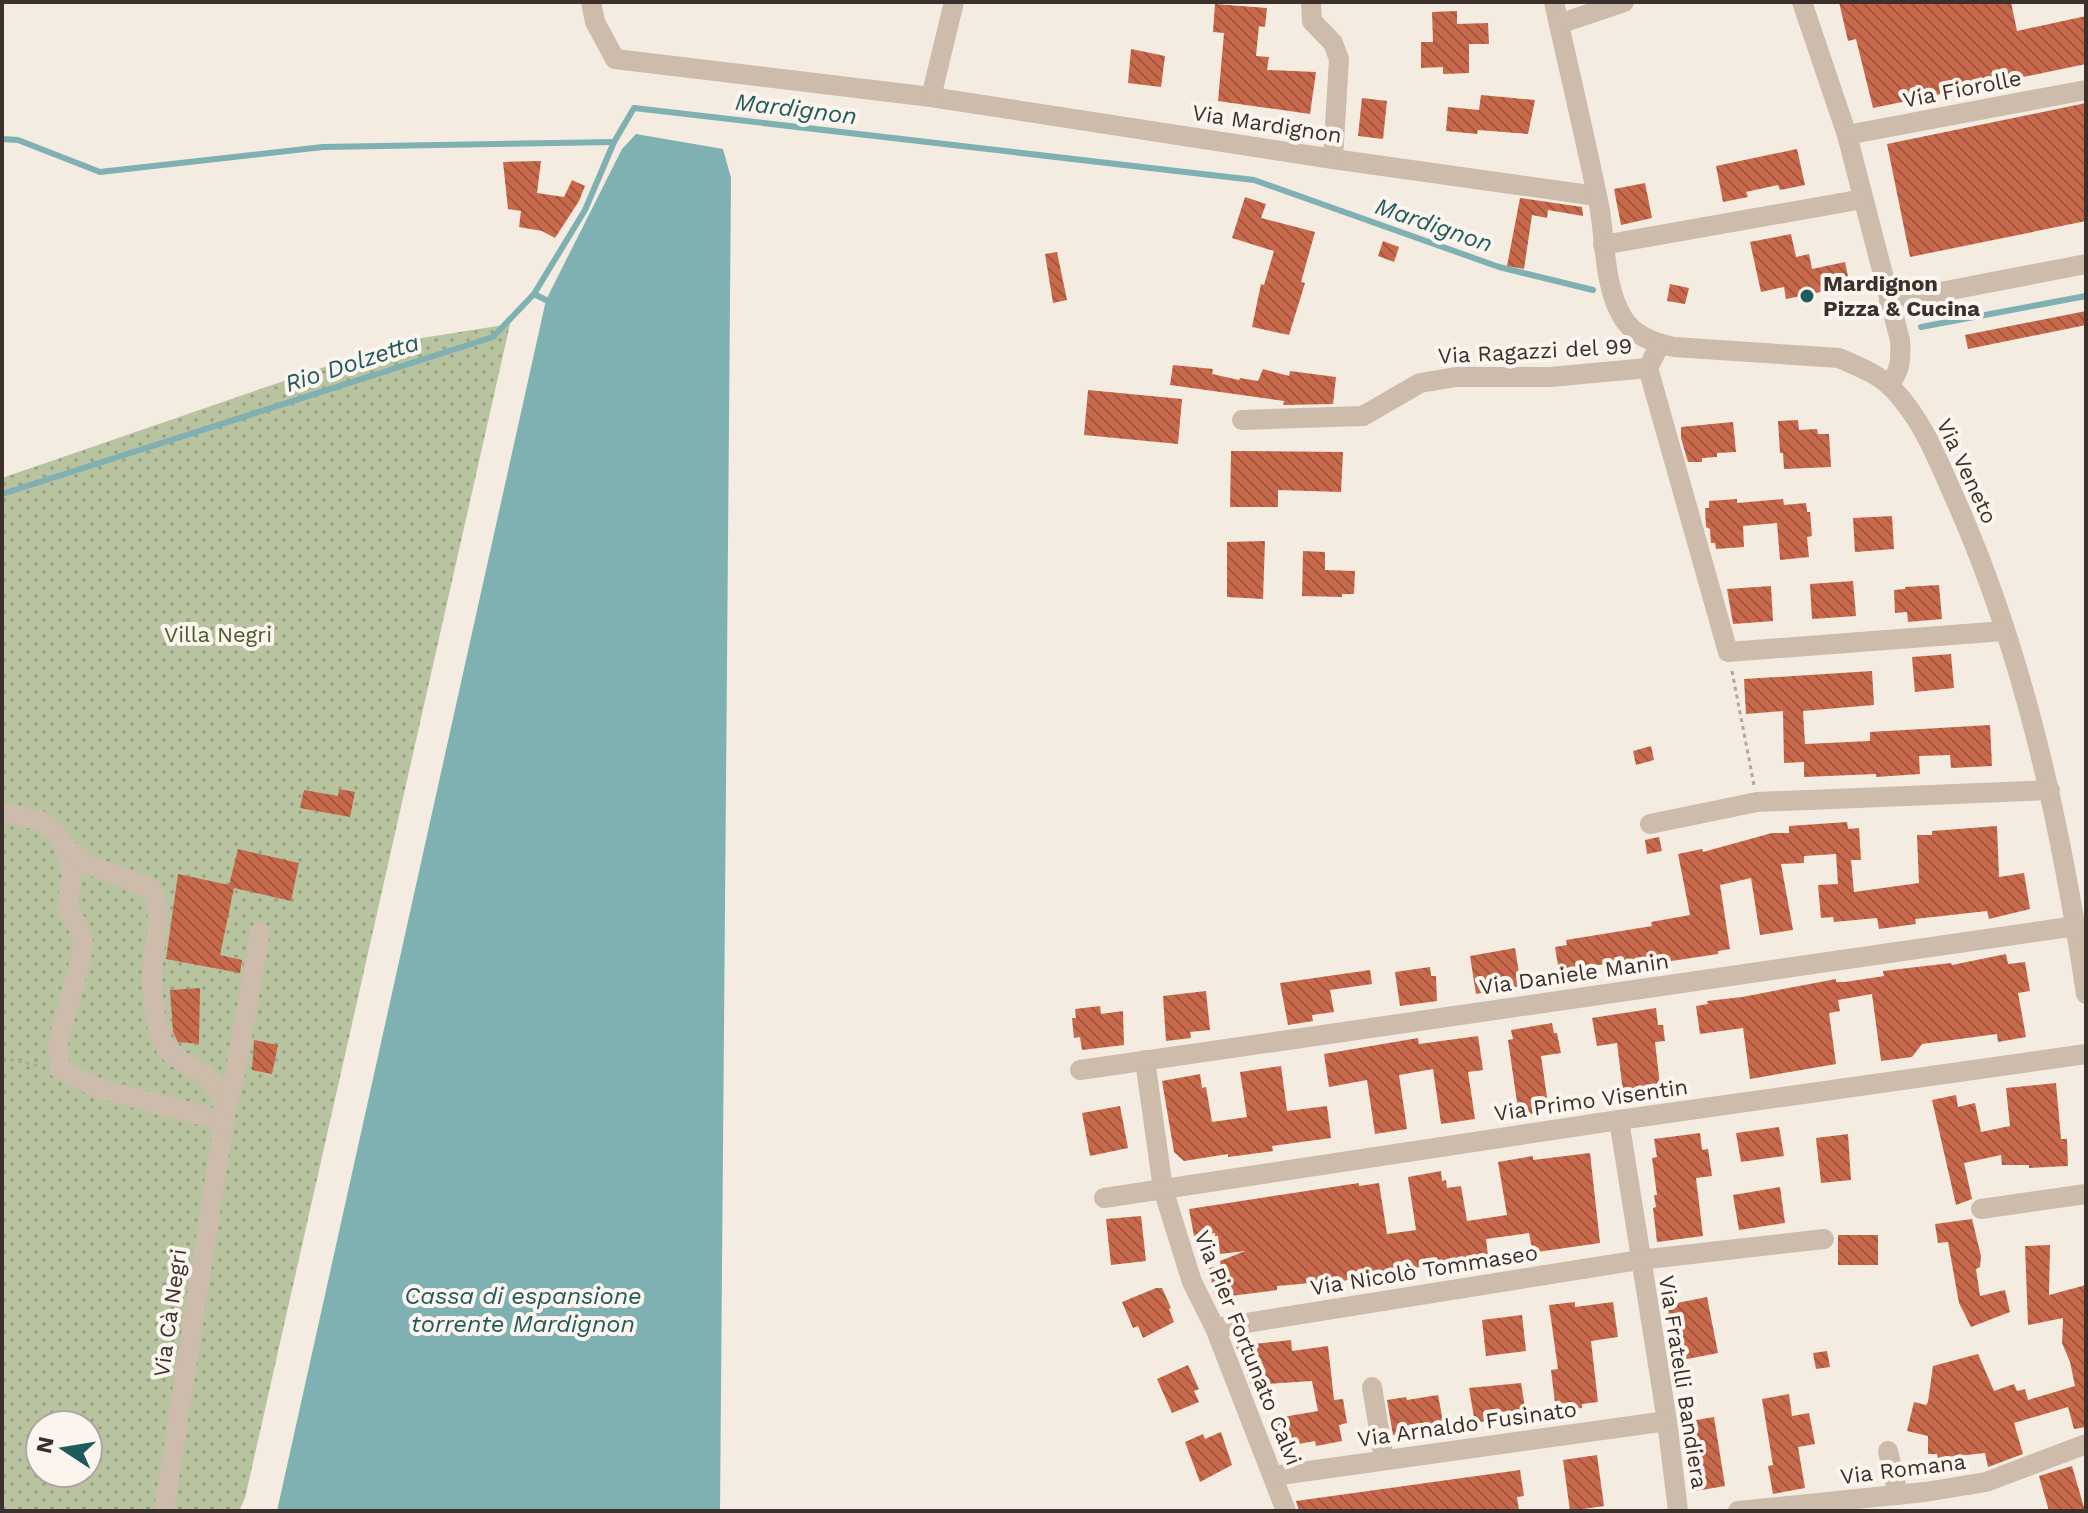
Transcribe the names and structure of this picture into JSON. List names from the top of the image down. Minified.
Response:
{"streets":{"street":["Via Fiorolle","Via Mardignon","Via Ragazzi del 99","Via Veneto","Via Daniele Manin","Via Primo Visentin","Via Nicolò Tommaseo","Via Cà Negri","Via Pier Fortunato Calvi","Via Fratelli Bandiera","Via Arnaldo Fusinato","Via Romana"]},"crossings":[["Via Ragazzi del 99","Via Veneto"],["Via Veneto","Via Daniele Manin"],["Via Daniele Manin","Via Pier Fortunato Calvi"],["Via Primo Visentin","Via Pier Fortunato Calvi"],["Via Primo Visentin","Via Fratelli Bandiera"],["Via Nicolò Tommaseo","Via Pier Fortunato Calvi"],["Via Nicolò Tommaseo","Via Fratelli Bandiera"],["Via Pier Fortunato Calvi","Via Arnaldo Fusinato"],["Via Fratelli Bandiera","Via Arnaldo Fusinato"]],"water":["Mardignon","Rio Dolzetta","Cassa di espansione torrente Mardignon"],"parks":["Villa Negri"],"places":["Mardignon Pizza & Cucina"],"north":"left"}
